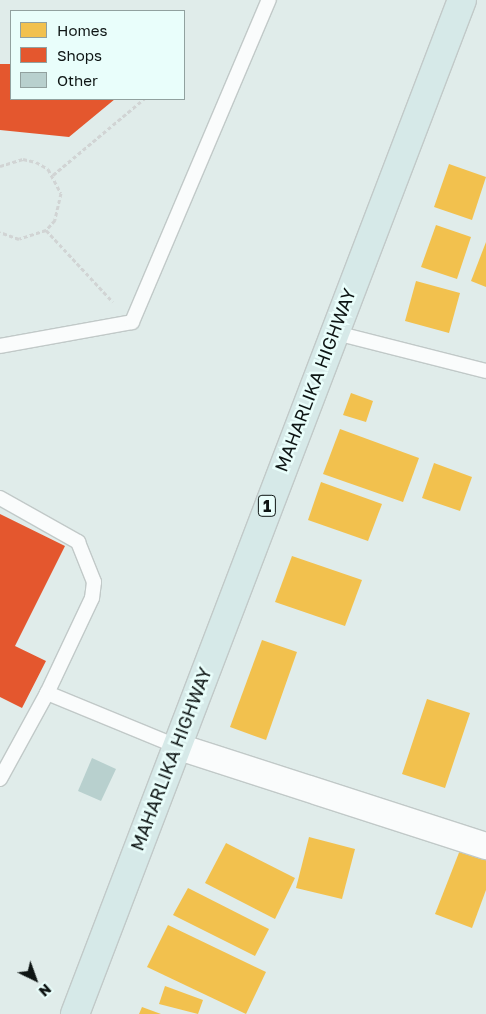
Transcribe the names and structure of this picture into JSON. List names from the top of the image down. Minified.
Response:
{"streets":{"highway":["MAHARLIKA HIGHWAY","1"]},"legend":["Homes","Shops","Other"],"north":"bottom right"}
